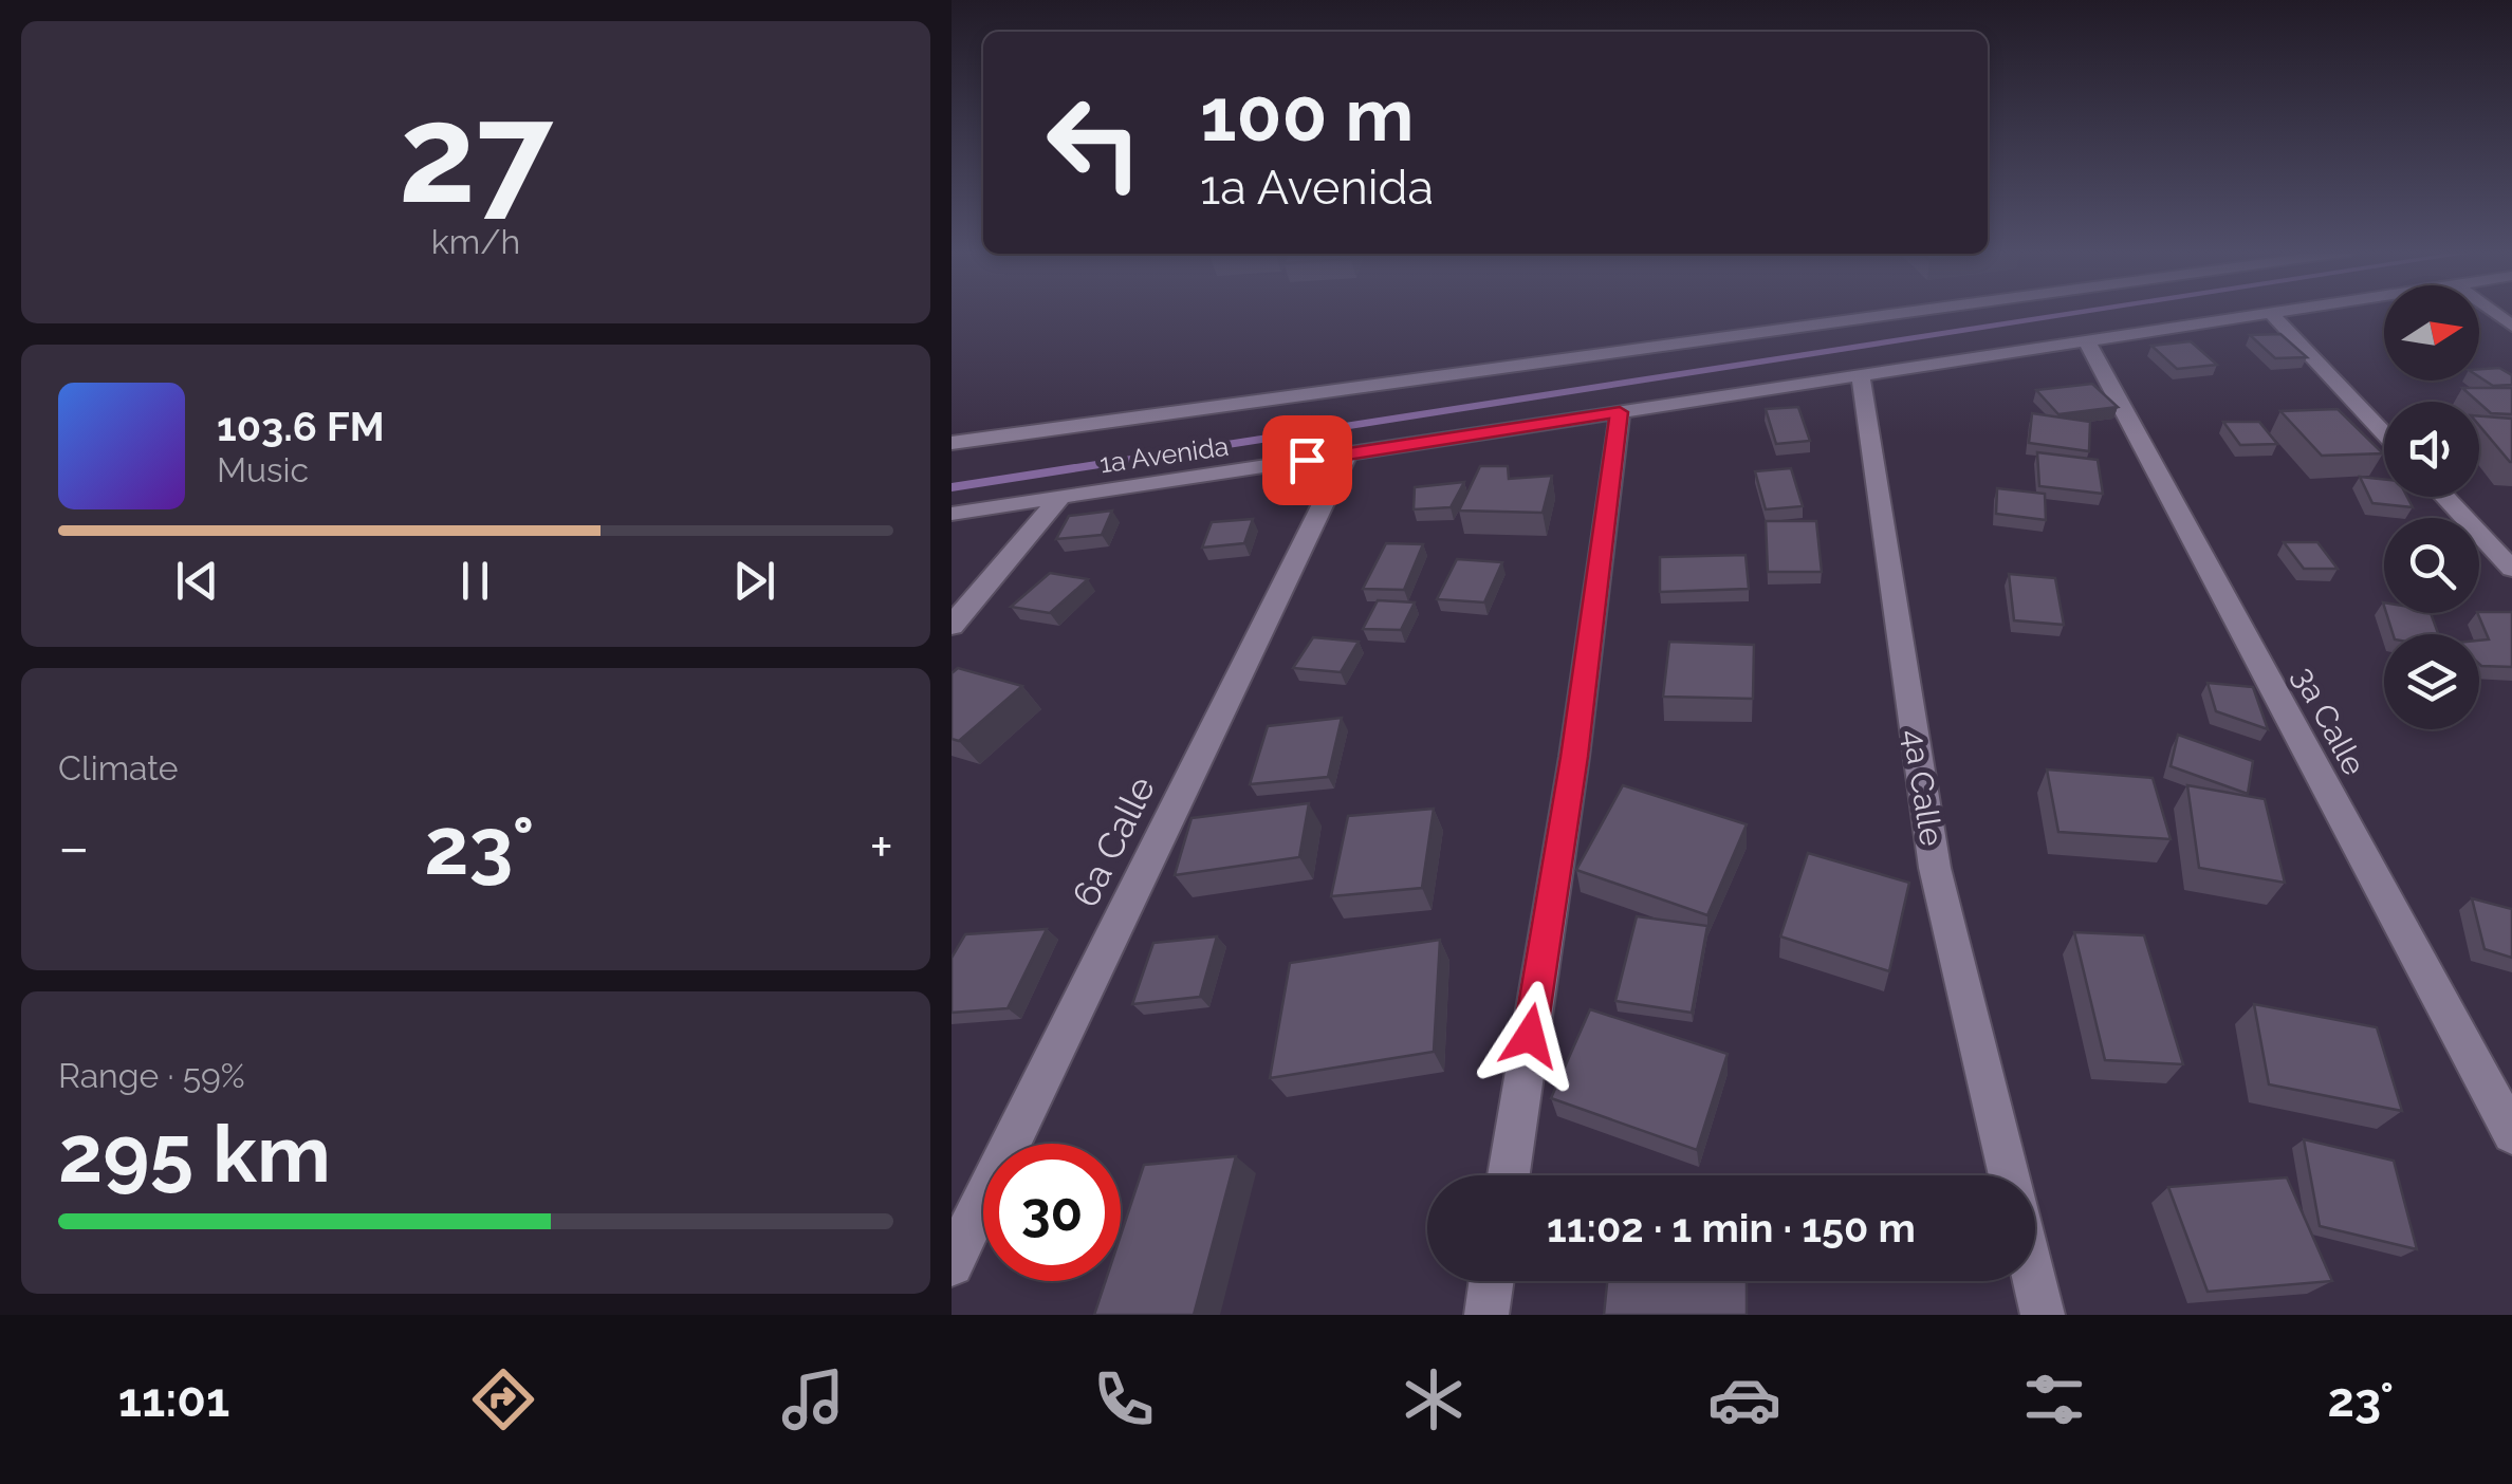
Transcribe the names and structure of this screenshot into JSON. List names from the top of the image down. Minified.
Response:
{"streets":{"street":["1a Avenida","3a Calle","4a Calle","6a Calle"]},"crossings":[["1a Avenida","3a Calle"],["1a Avenida","4a Calle"],["1a Avenida","6a Calle"]],"north":"right","page":{"tile":[["27","km/h"],"Climate",["Range · 59%","295 km"]],"turn":["100 m","1a Avenida"],"song":["103.6 FM","Music"],"heat":["−","23°","+"],"limit":"30","trip":"11:02 · 1 min · 150 m","tabs":["11:01","23°"]}}
